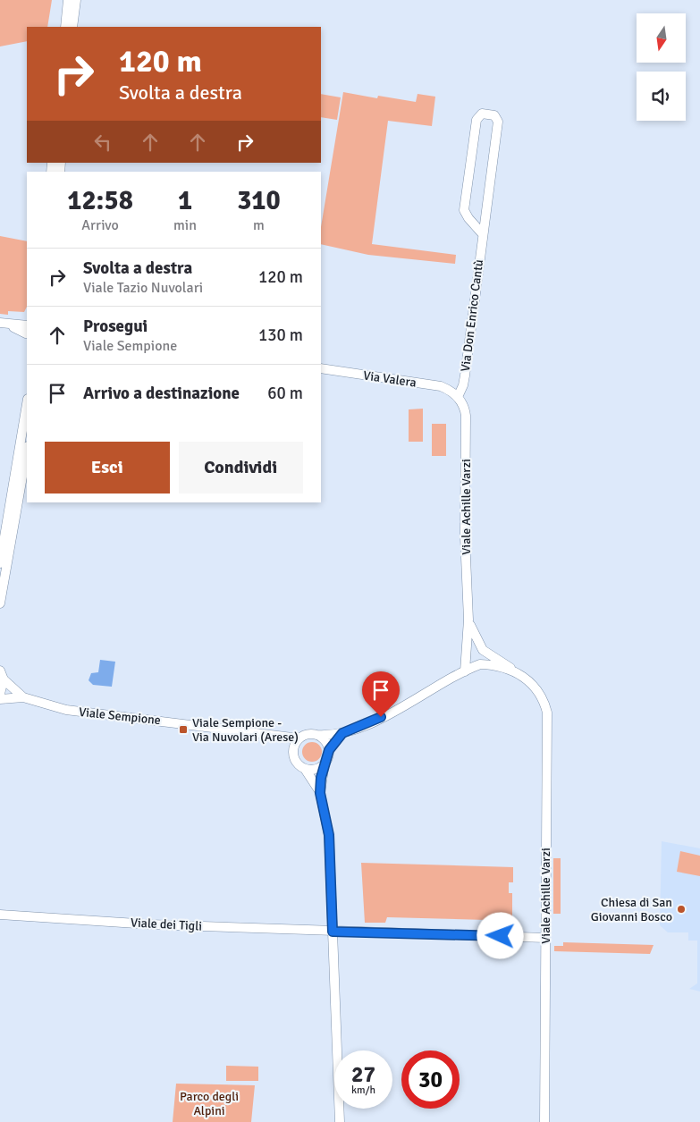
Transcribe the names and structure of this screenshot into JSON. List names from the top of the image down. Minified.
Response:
{"streets":{"street":["Via Don Enrico Cantù","Via Valera","Viale Achille Varzi","Viale Sempione","Viale dei Tigli"]},"crossings":[["Via Don Enrico Cantù","Via Valera"],["Via Don Enrico Cantù","Viale Achille Varzi"],["Via Valera","Viale Achille Varzi"],["Viale Achille Varzi","Viale dei Tigli"]],"parks":["Parco degli Alpini"],"places":{"transit":["Viale Sempione - Via Nuvolari (Arese)"],"other":["Chiesa di San Giovanni Bosco"]},"north":"bottom","page":{"turn":["120 m","Svolta a destra"],"eta":["12:58","Arrivo","1","min","310","m"],"list":[{"name":"Svolta a destra","note":"Viale Tazio Nuvolari","value":"120 m"},{"name":"Prosegui","note":"Viale Sempione","value":"130 m"},{"name":"Arrivo a destinazione","value":"60 m"}],"buttons":["Esci","Condividi"],"speed":"27 km/h","limit":"30"}}
